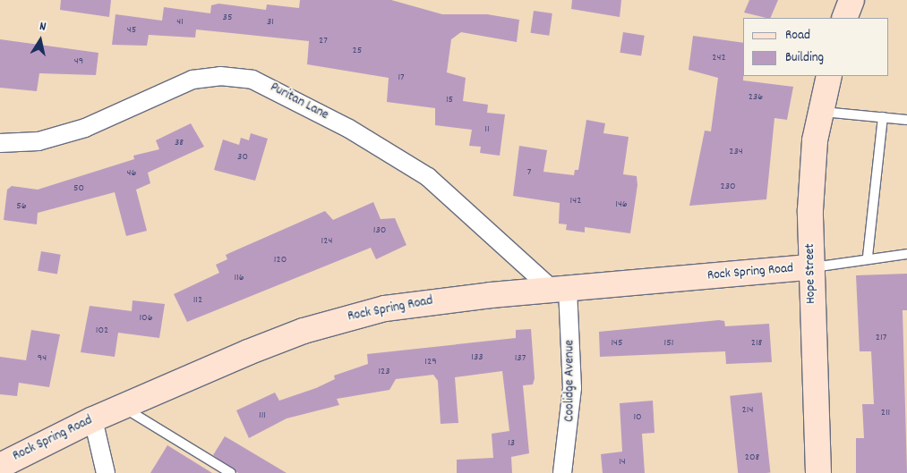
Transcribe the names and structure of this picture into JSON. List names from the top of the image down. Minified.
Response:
{"streets":{"street":["Puritan Lane","Rock Spring Road","Hope Street","Coolidge Avenue"]},"crossings":[["Puritan Lane","Rock Spring Road"],["Puritan Lane","Coolidge Avenue"],["Rock Spring Road","Hope Street"],["Rock Spring Road","Coolidge Avenue"]],"house_numbers":["35","41","31","45","27","25","242","49","17","236","15","11","38","234","30","7","46","230","50","142","146","56","130","124","120","116","112","106","102","217","145","151","218","133","94","137","129","123","214","211","111","10","13","208","14"],"legend":["Road","Building"],"north":"top"}
